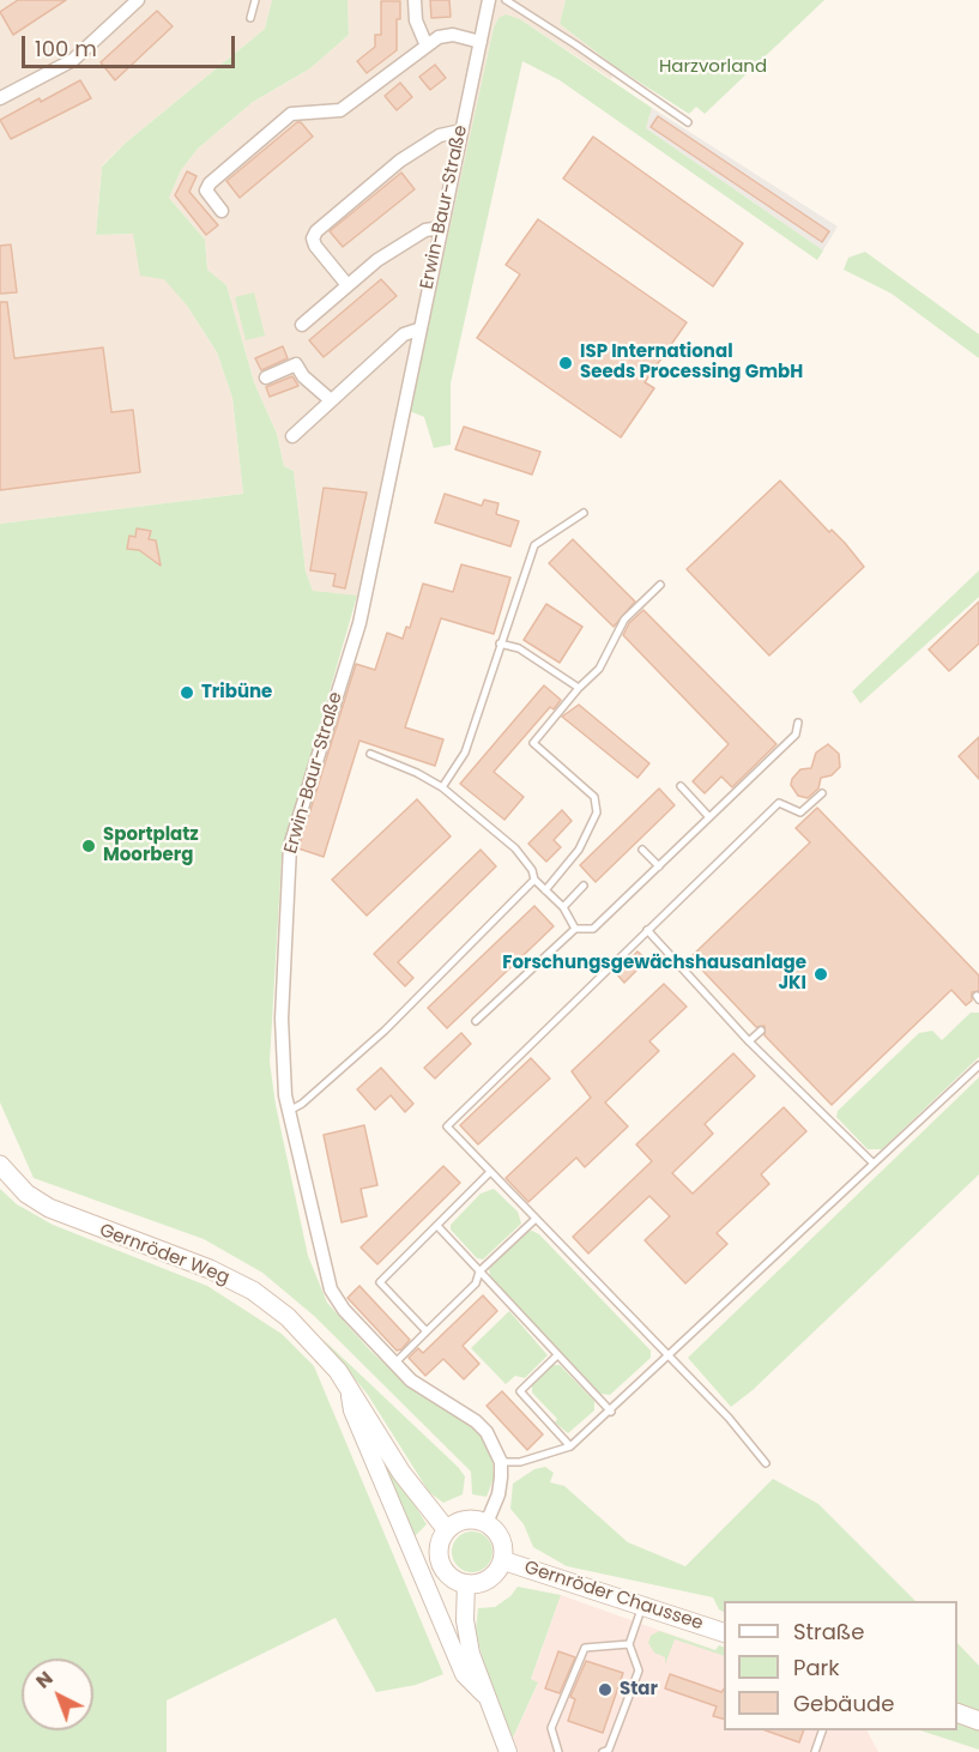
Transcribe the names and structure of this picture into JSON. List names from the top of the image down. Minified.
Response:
{"streets":{"main road":["Gernröder Weg","Gernröder Chaussee"],"street":["Erwin-Baur-Straße"]},"crossings":[["Gernröder Weg","Gernröder Chaussee"]],"parks":["Harzvorland"],"places":["ISP International Seeds Processing GmbH","Tribüne","Sportplatz Moorberg","Forschungsgewächshausanlage JKI","Star"],"legend":["Straße","Park","Gebäude"],"scale_bar":"100 m","north":"top left"}
